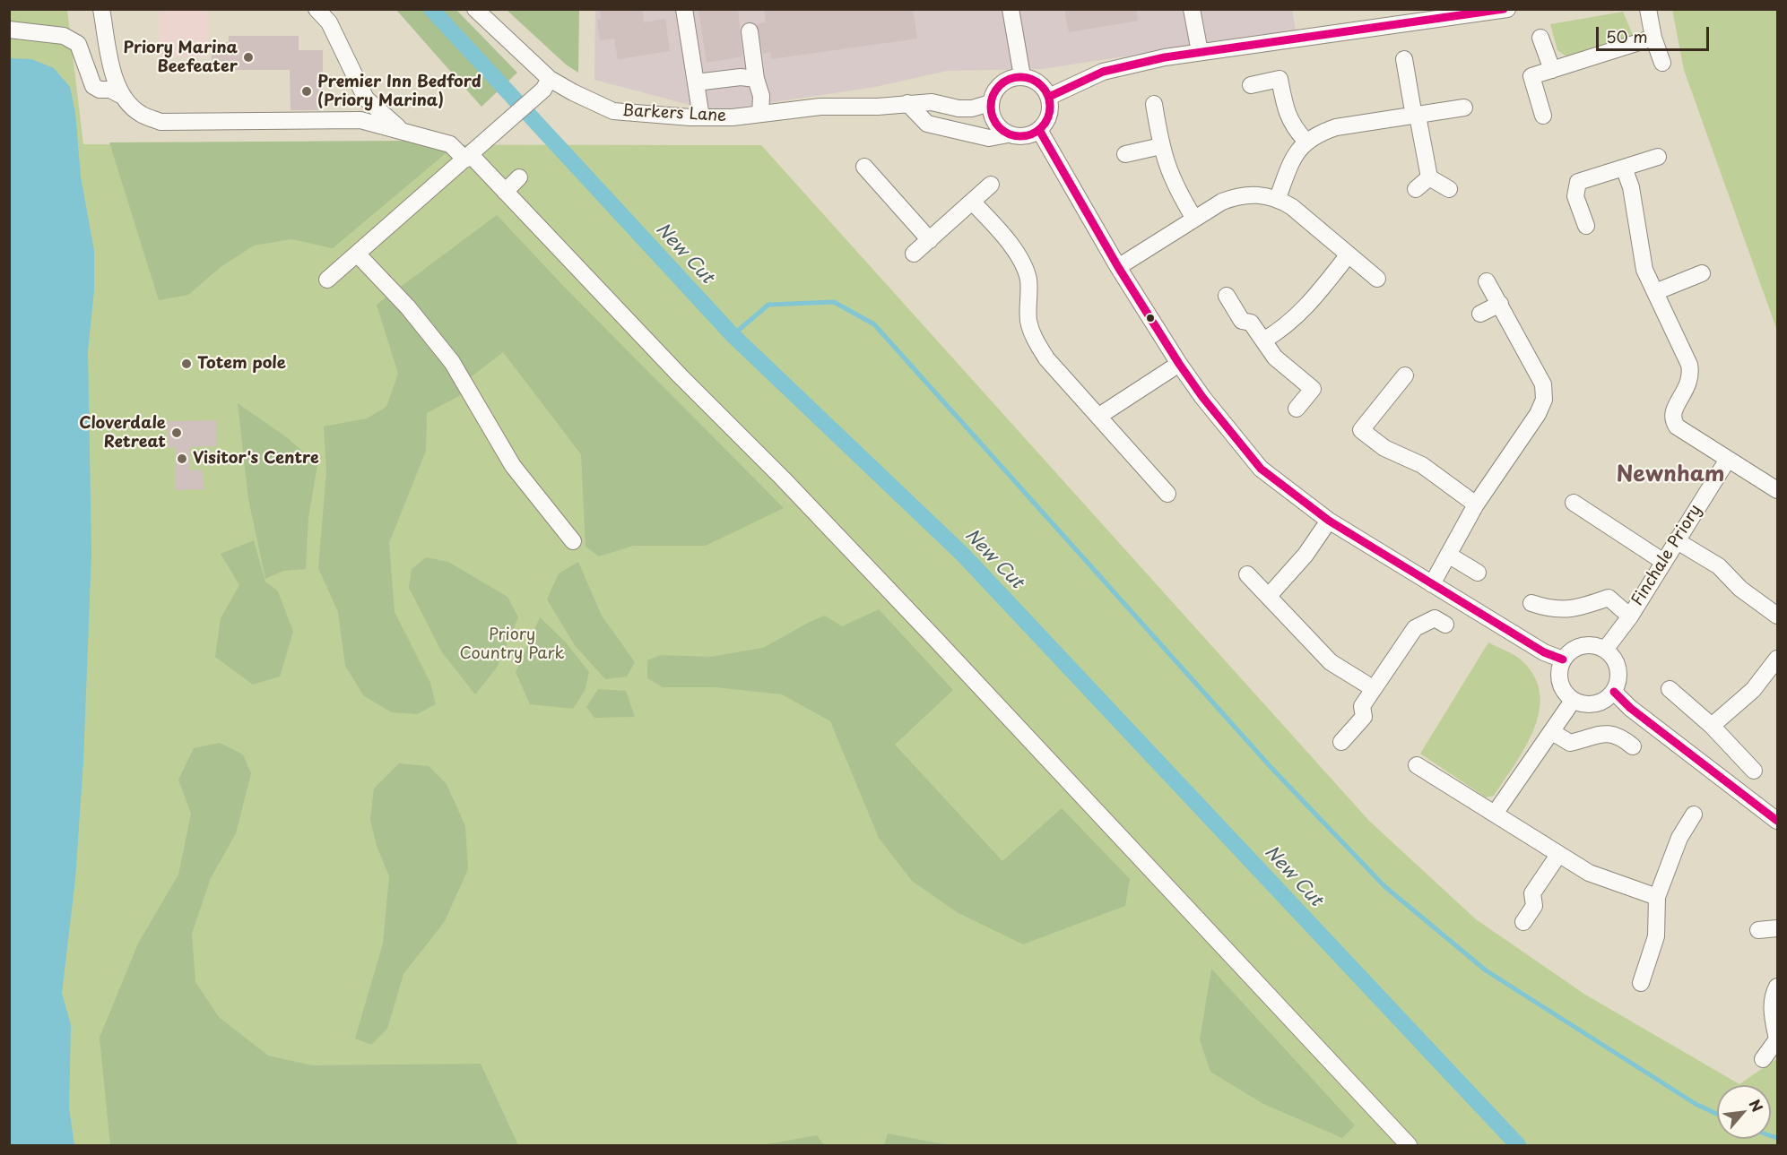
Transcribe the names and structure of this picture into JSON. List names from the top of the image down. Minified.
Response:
{"streets":{"street":["Barkers Lane","Finchale Priory"]},"districts":["Newnham"],"water":["New Cut"],"parks":["Priory Country Park"],"places":["Priory Marina Beefeater","Premier Inn Bedford (Priory Marina)","Totem pole","Cloverdale Retreat","Visitor's Centre"],"scale_bar":"50 m","north":"top right"}
